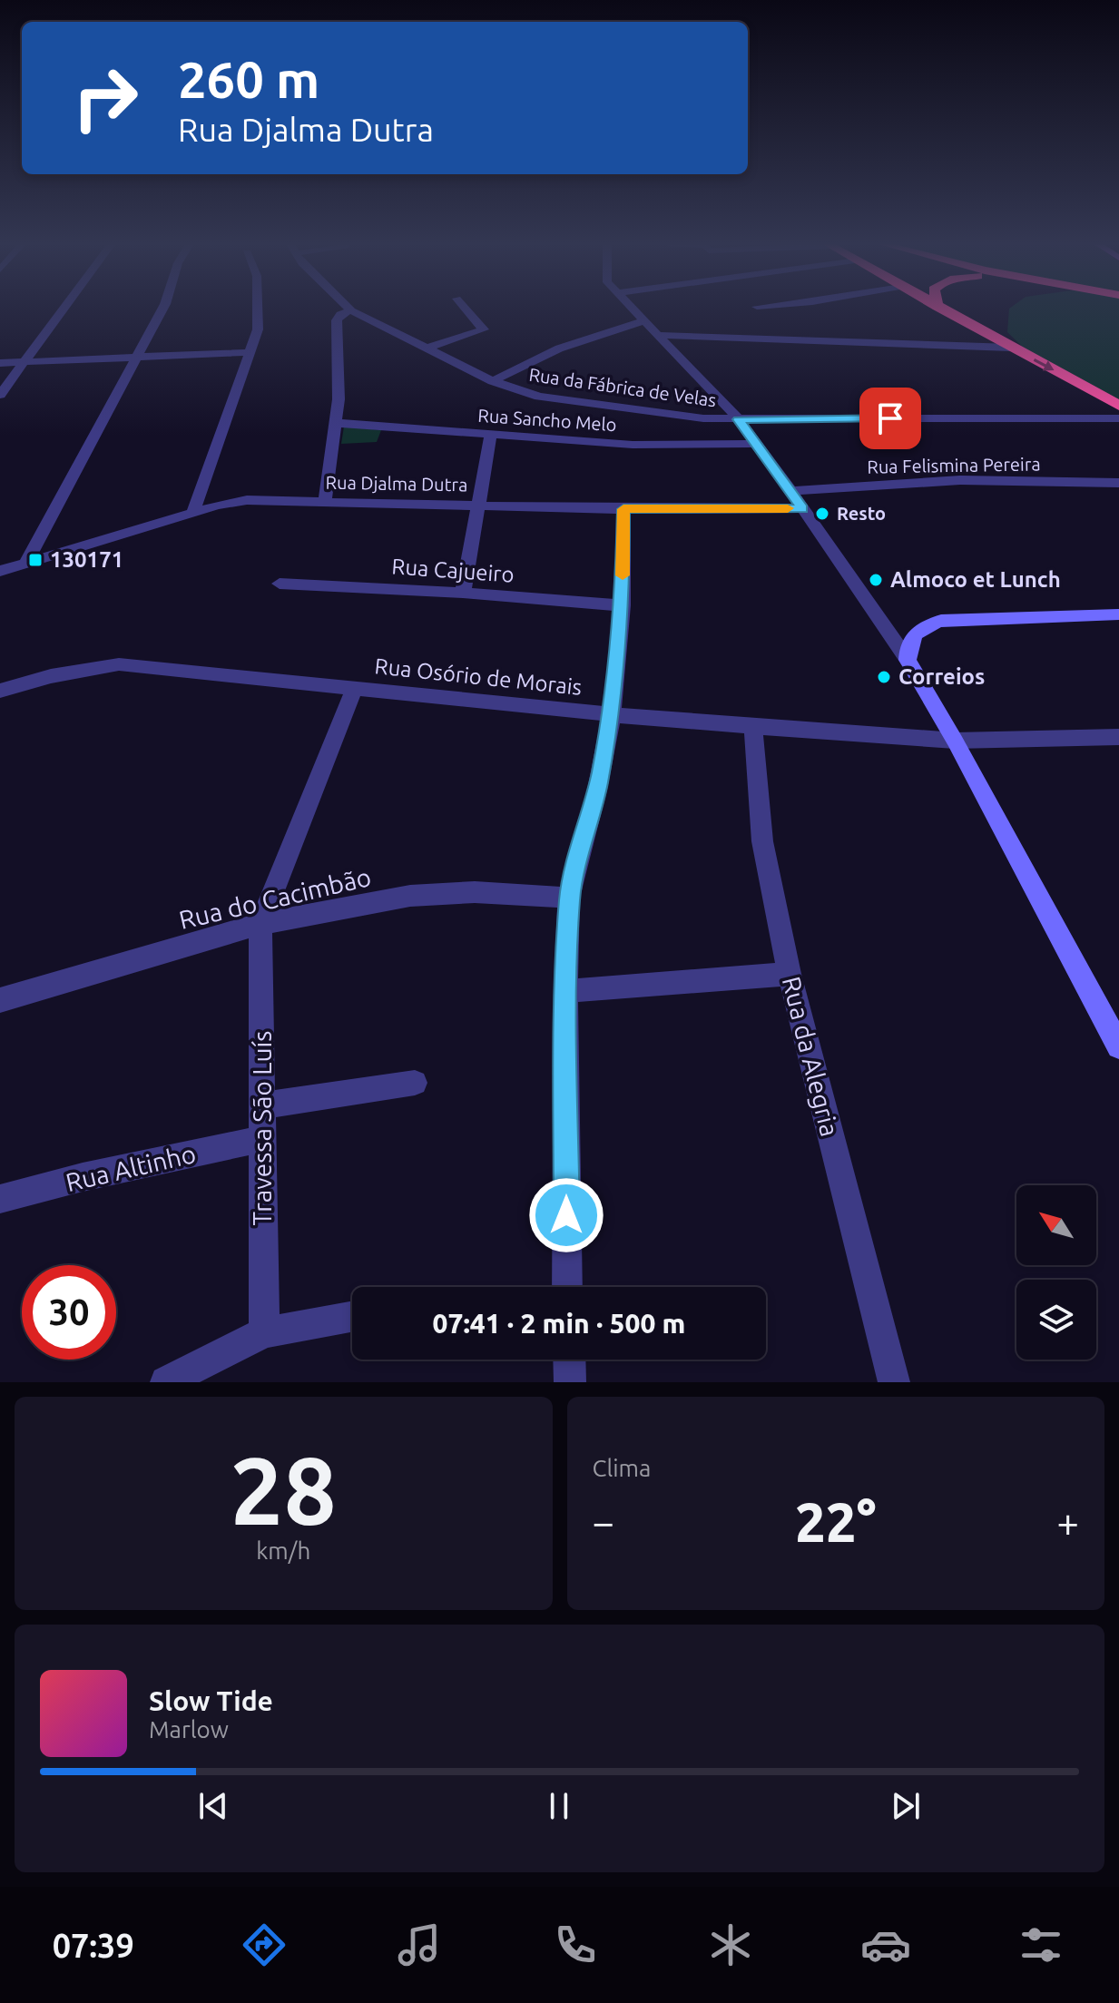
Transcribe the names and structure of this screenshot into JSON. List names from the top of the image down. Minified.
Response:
{"streets":{"street":["Rua da Fábrica de Velas","Rua Sancho Melo","Rua Felismina Pereira","Rua Djalma Dutra","Rua Cajueiro","Rua Osório de Morais","Rua do Cacimbão","Rua da Alegria","Travessa São Luís","Rua Altinho"]},"crossings":[["Rua Osório de Morais","Rua da Alegria"],["Rua do Cacimbão","Travessa São Luís"],["Travessa São Luís","Rua Altinho"]],"places":{"other":["Resto","Almoco et Lunch","Correios"],"transit":["130171"]},"north":"top left","page":{"turn":["260 m","Rua Djalma Dutra"],"limit":"30","trip":"07:41 · 2 min · 500 m","tile":[["28","km/h"],"Clima"],"heat":["−","22°","+"],"song":["Slow Tide","Marlow"],"tabs":"07:39"}}
